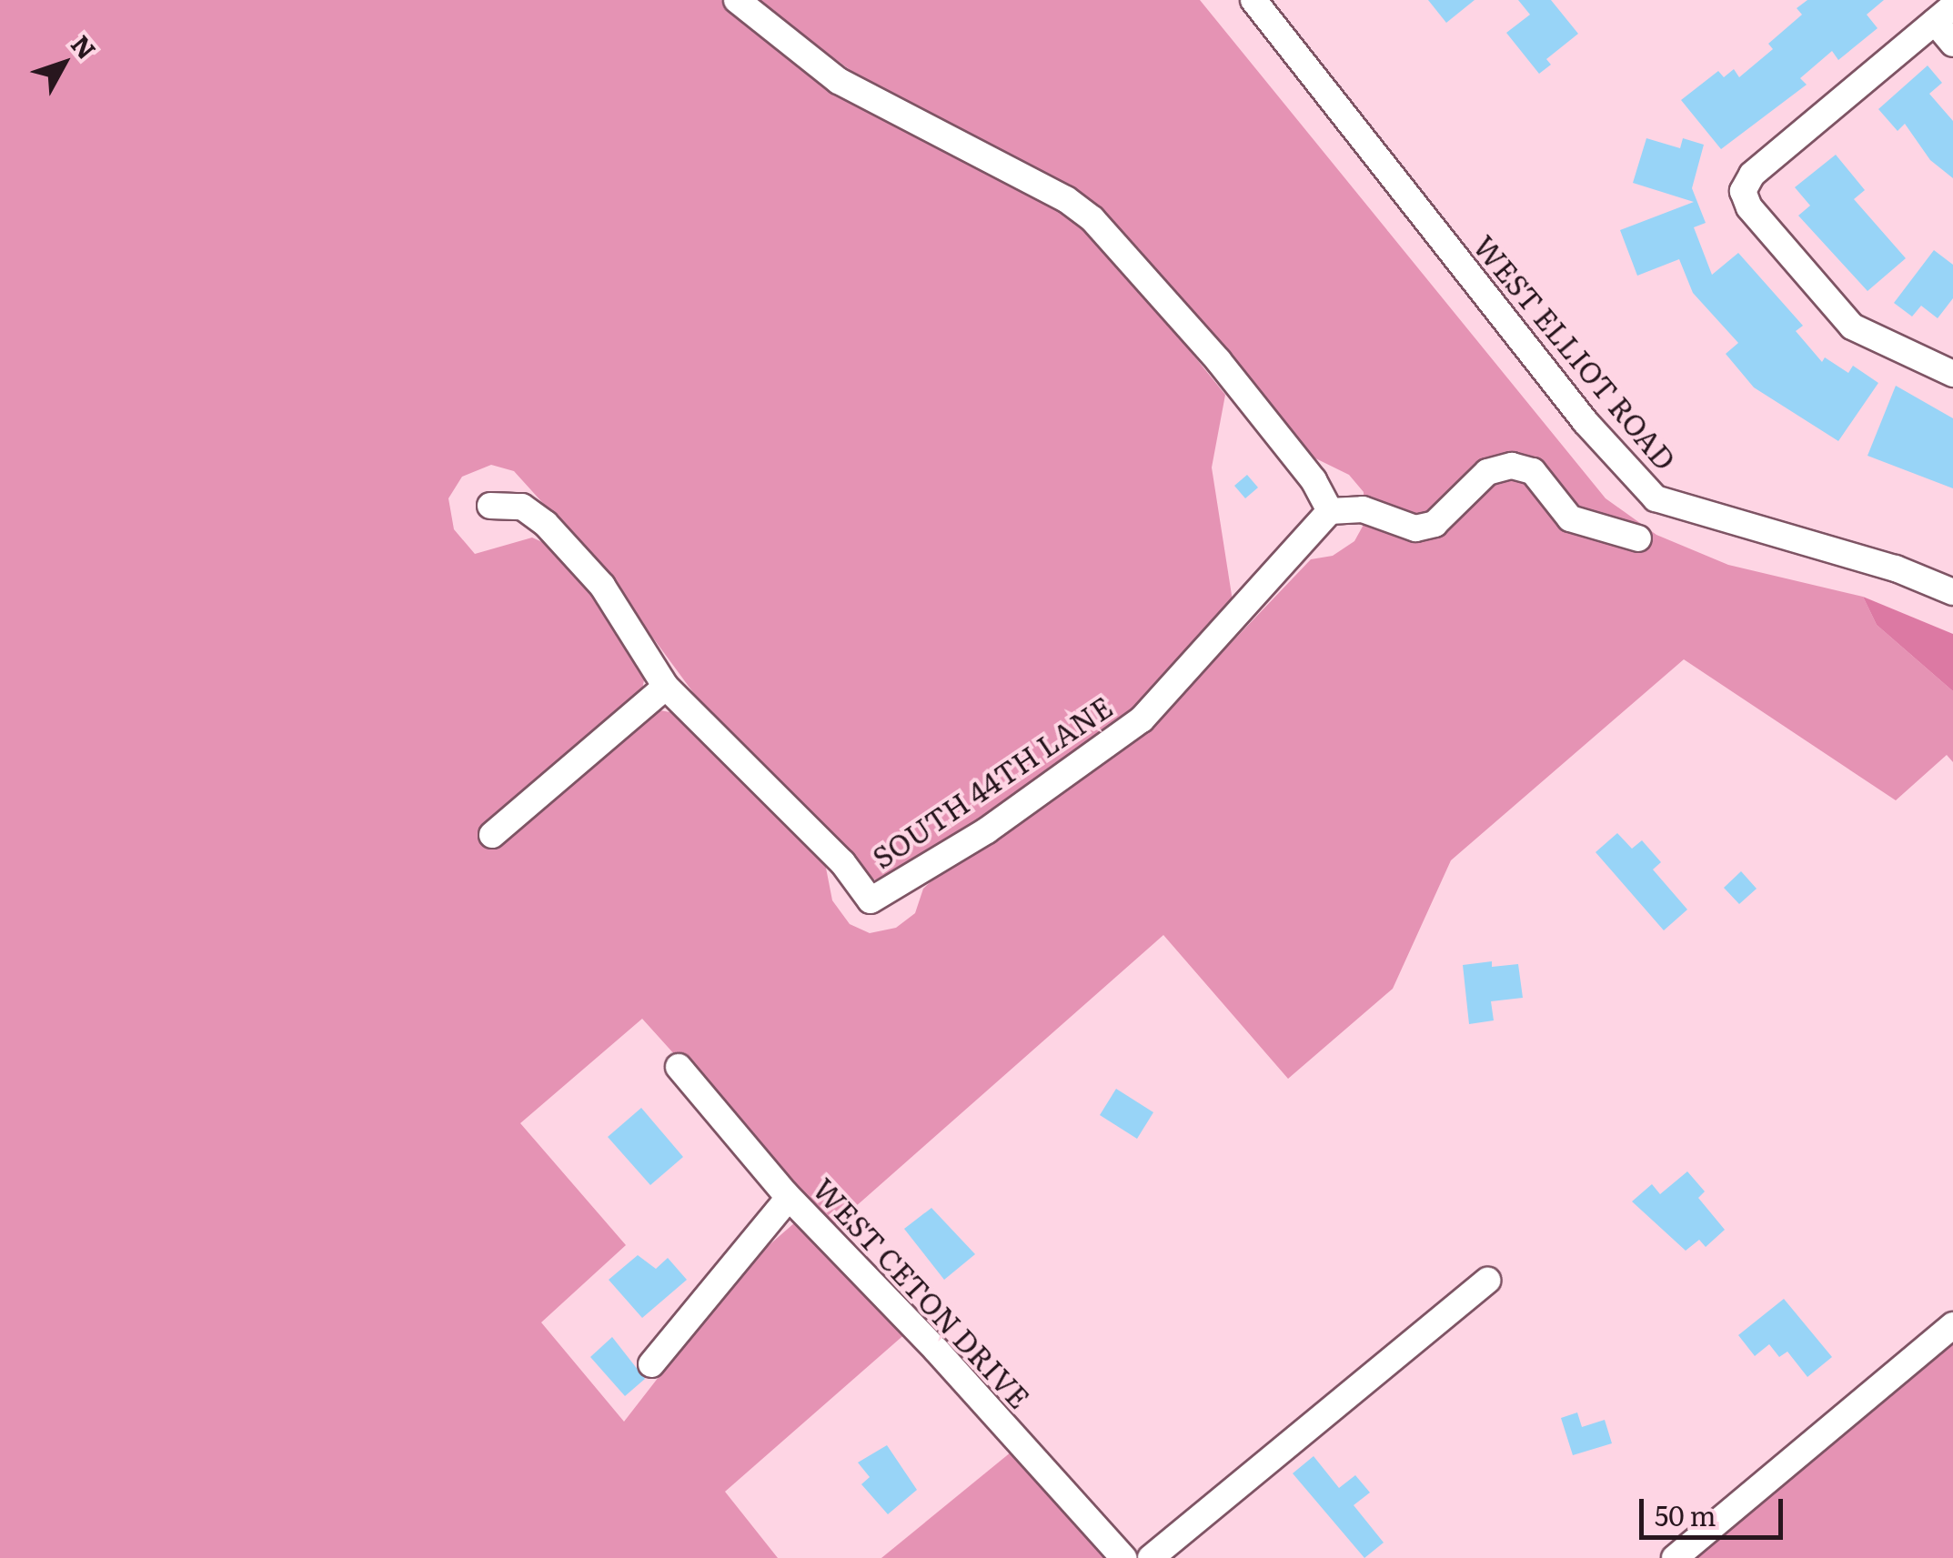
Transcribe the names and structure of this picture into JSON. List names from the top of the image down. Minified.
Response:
{"streets":{"street":["WEST ELLIOT ROAD","SOUTH 44TH LANE","WEST CETON DRIVE"]},"scale_bar":"50 m","north":"top right"}
